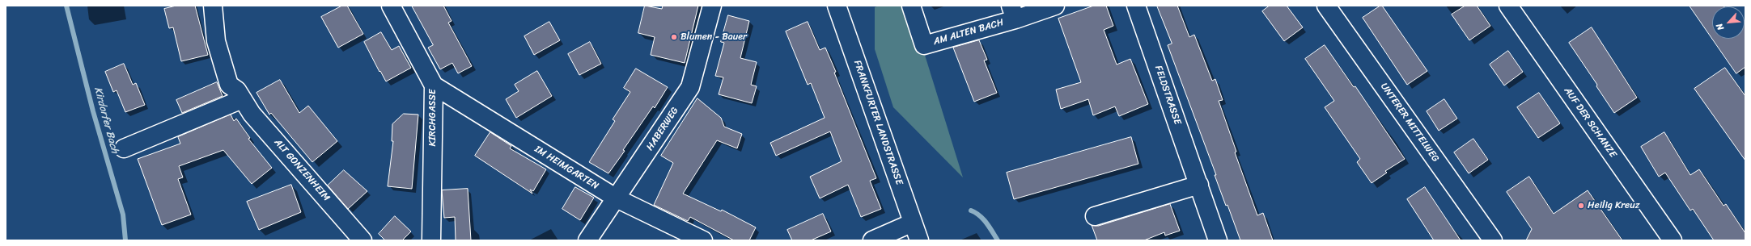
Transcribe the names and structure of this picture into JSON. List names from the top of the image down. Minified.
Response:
{"streets":{"street":["AM ALTEN BACH","FELDSTRASSE","KIRCHGASSE","FRANKFURTER LANDSTRASSE","UNTERER MITTELWEG","AUF DER SCHANZE","HABERWEG","IM HEIMGARTEN","ALT GONZENHEIM"]},"crossings":[["KIRCHGASSE","IM HEIMGARTEN"],["HABERWEG","IM HEIMGARTEN"]],"water":["Kirdorfer Bach"],"places":["Blumen - Bauer","Heilig Kreuz"],"north":"bottom left"}
